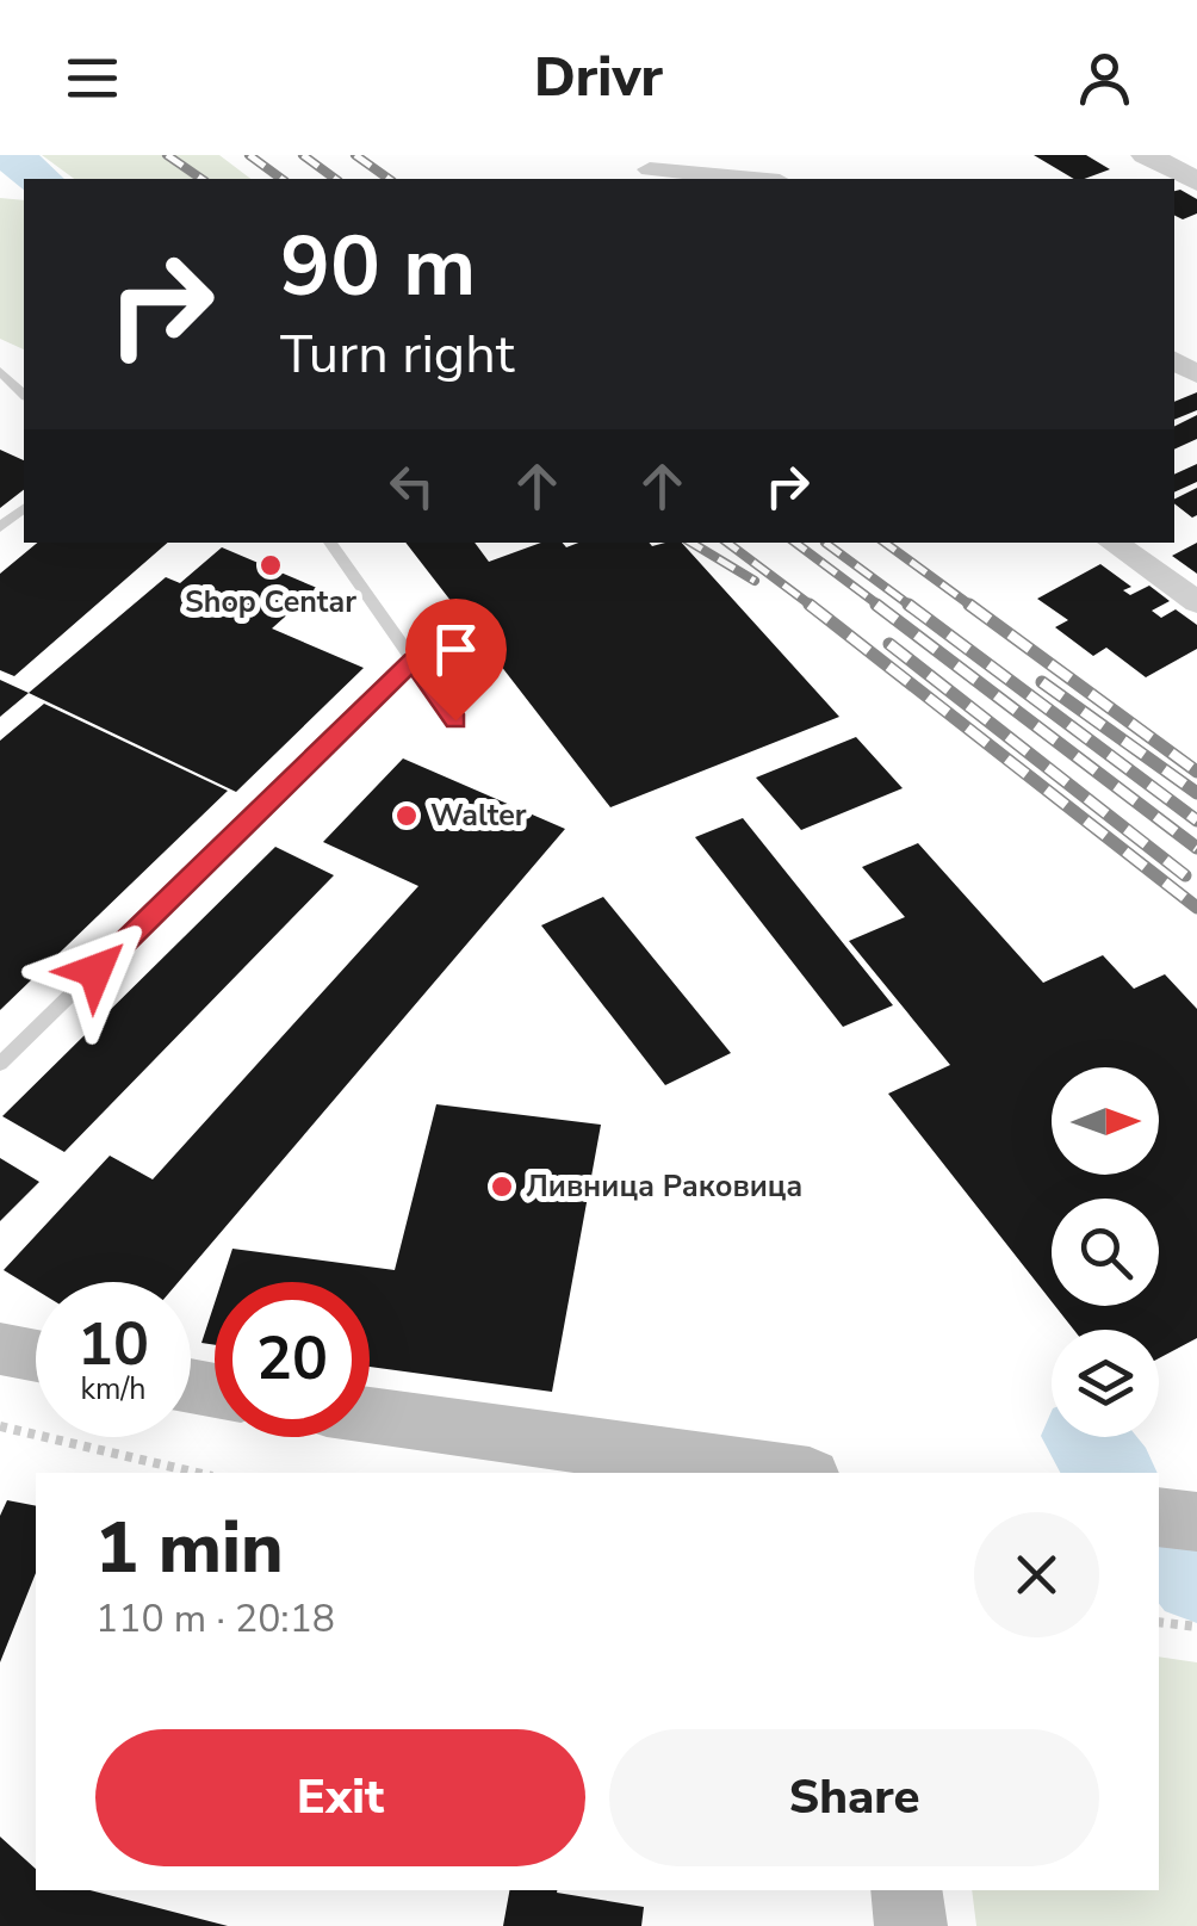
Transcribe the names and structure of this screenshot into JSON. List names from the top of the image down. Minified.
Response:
{"places":["Shop Centar","Walter","Ливница Раковица"],"north":"right","page":{"header":"Drivr","turn":["90 m","Turn right"],"speed":"10 km/h","limit":"20","heading":["1 min","110 m · 20:18"],"buttons":["Exit","Share"]}}
